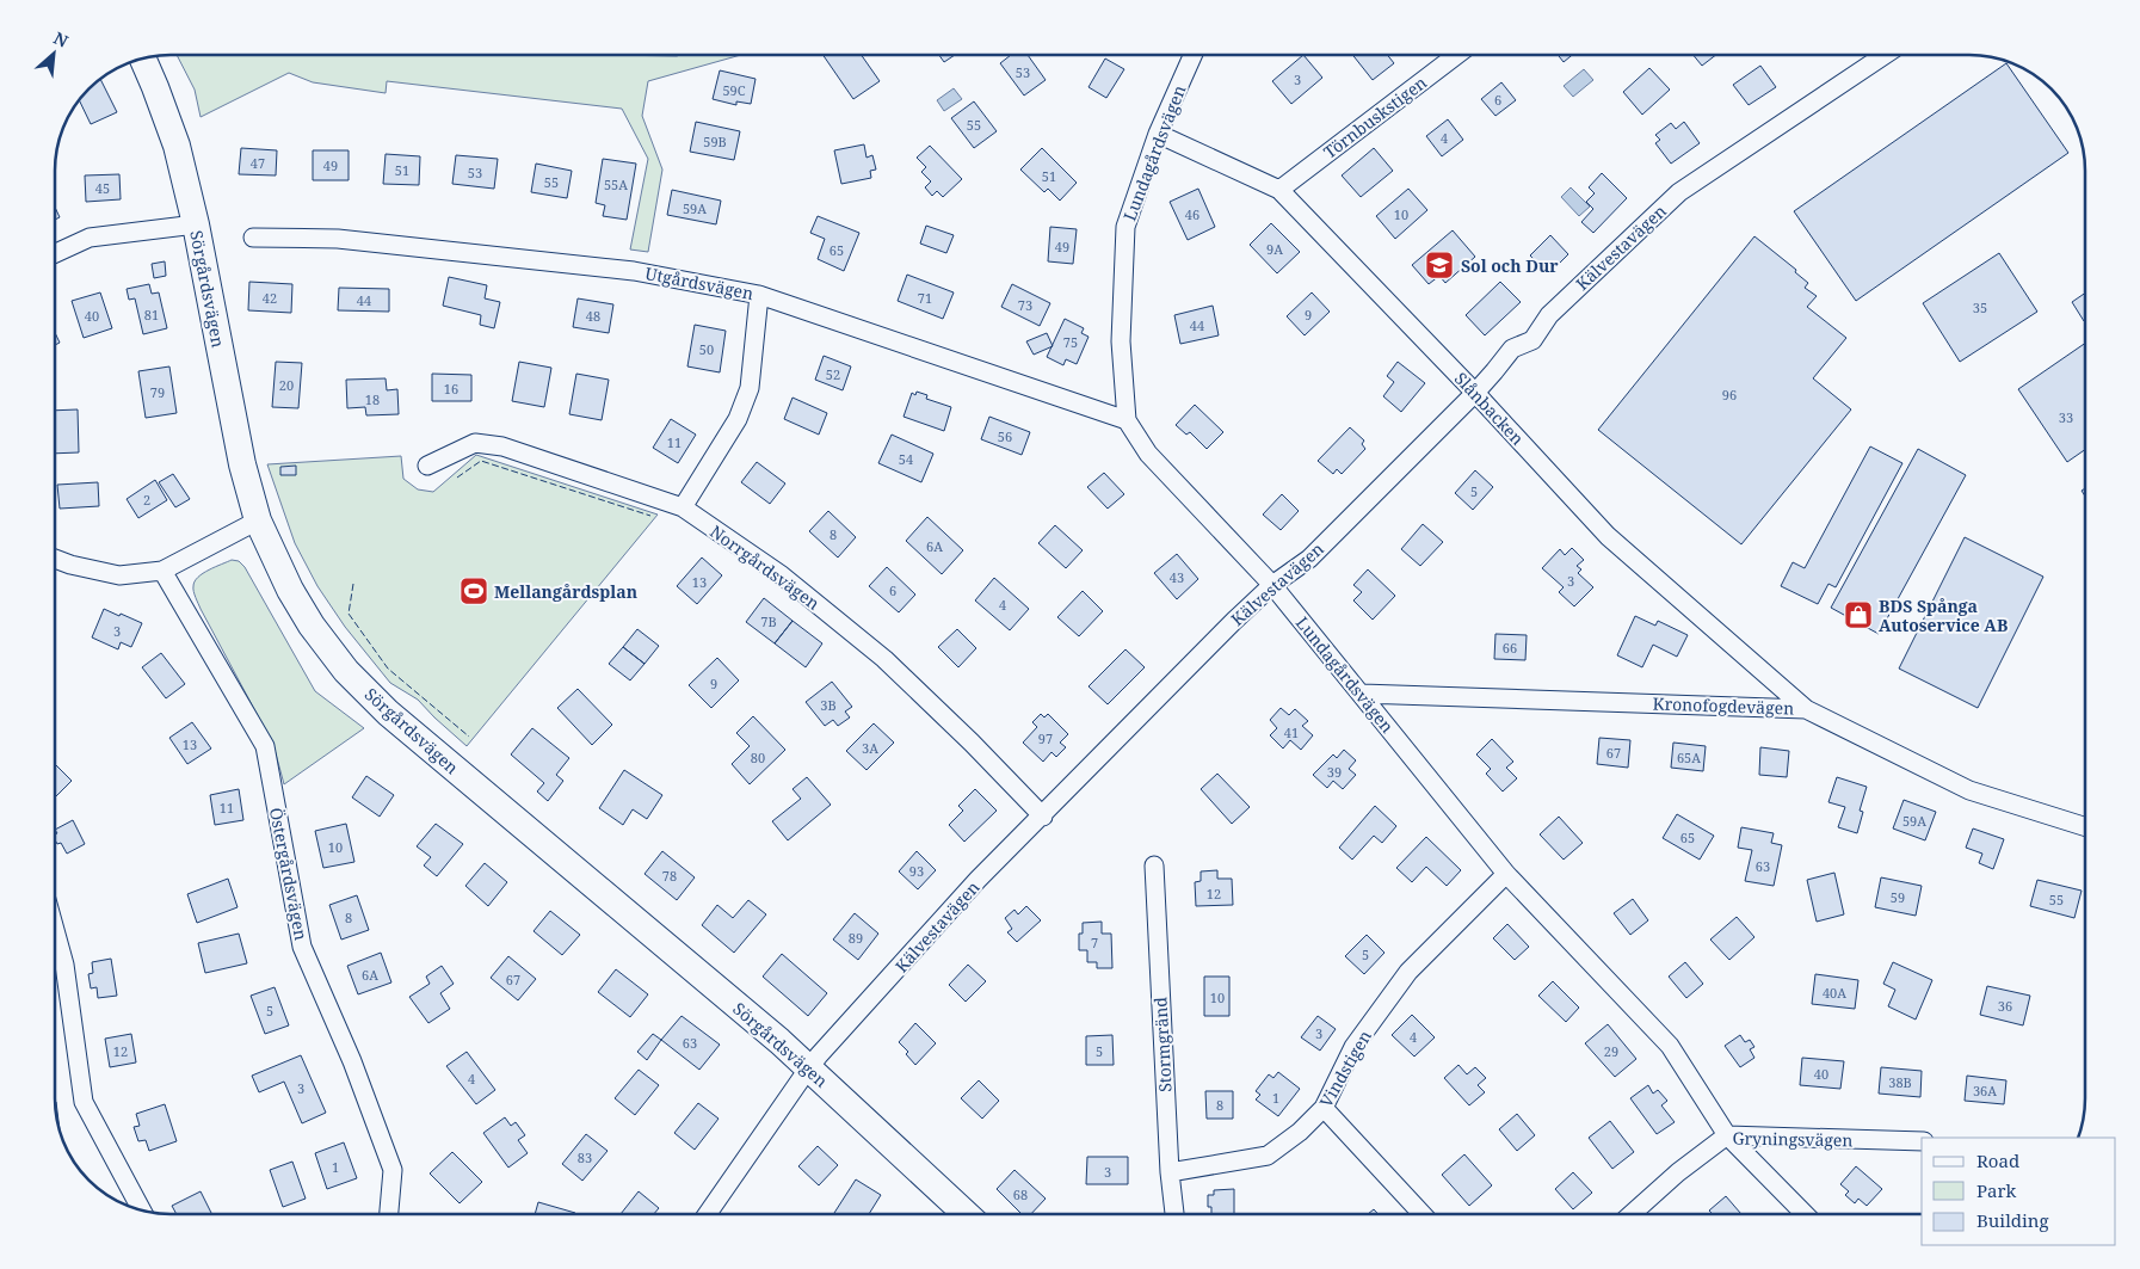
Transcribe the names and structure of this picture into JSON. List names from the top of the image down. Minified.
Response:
{"streets":{"street":["Törnbuskstigen","Lundagårdsvägen","Kälvestavägen","Utgårdsvägen","Sörgårdsvägen","Slånbacken","Norrgårdsvägen","Kronofogdevägen","Östergårdsvägen","Stormgränd","Vindstigen","Gryningsvägen"]},"crossings":[["Törnbuskstigen","Slånbacken"],["Lundagårdsvägen","Kälvestavägen"],["Lundagårdsvägen","Utgårdsvägen"],["Lundagårdsvägen","Slånbacken"],["Lundagårdsvägen","Kronofogdevägen"],["Lundagårdsvägen","Vindstigen"],["Lundagårdsvägen","Gryningsvägen"],["Kälvestavägen","Sörgårdsvägen"],["Kälvestavägen","Slånbacken"],["Kälvestavägen","Norrgårdsvägen"],["Slånbacken","Kronofogdevägen"],["Stormgränd","Vindstigen"]],"places":{"school or university":["Sol och Dur"],"sports":["Mellangårdsplan"],"shop":["BDS Spånga Autoservice AB"]},"house_numbers":["53","3","59C","6","55","4","59B","47","49","51","53","51","55","55A","45","59A","46","10","49","9A","65","42","71","44","73","35","81","9","40","48","44","75","50","52","20","16","79","96","18","33","56","11","54","5","2","8","6A","43","3","13","6","4","7B","3","66","9","3B","41","97","13","3A","67","80","65A","39","11","59A","65","10","63","93","78","12","59","55","8","89","7","5","6A","67","40A","10","36","5","3","4","63","12","5","29","40","4","38B","3","36A","1","8","83","1","3","68"],"legend":["Road","Park","Building"],"north":"top right"}
